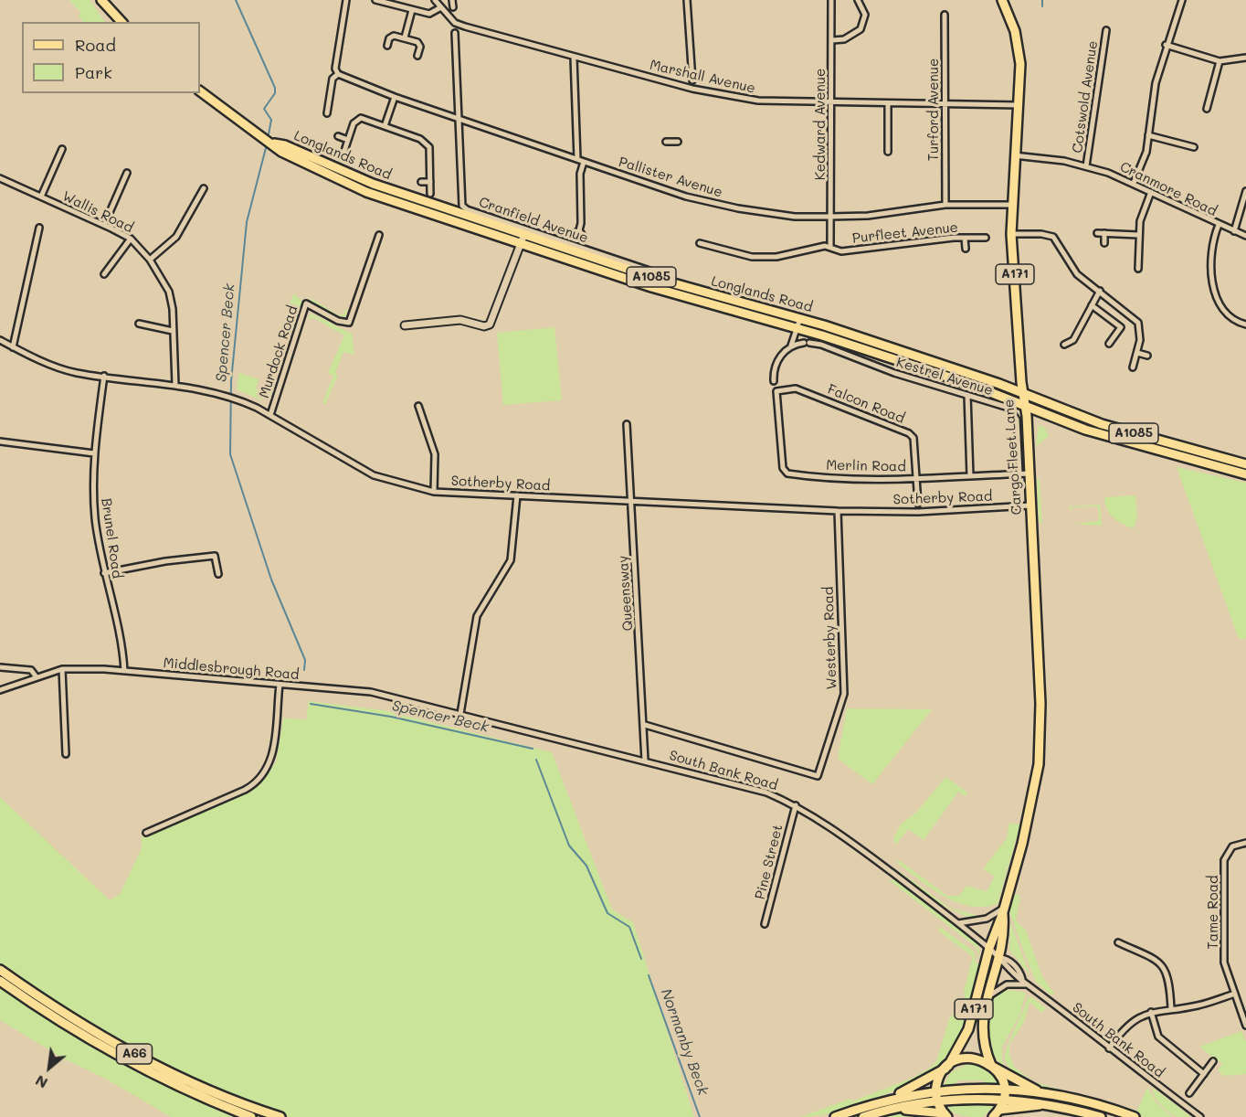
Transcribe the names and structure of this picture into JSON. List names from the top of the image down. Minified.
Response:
{"streets":{"main road":["Longlands Road","A171","A1085","Cargo Fleet Lane","A66"],"street":["Marshall Avenue","Cotswold Avenue","Turford Avenue","Kedward Avenue","Pallister Avenue","Cranmore Road","Wallis Road","Cranfield Avenue","Purfleet Avenue","Murdock Road","Kestrel Avenue","Falcon Road","Merlin Road","Sotherby Road","Brunel Road","Queensway","Westerby Road","Middlesbrough Road","South Bank Road","Pine Street","Tame Road"]},"crossings":[["Marshall Avenue","Turford Avenue"],["Marshall Avenue","Kedward Avenue"],["Marshall Avenue","Cargo Fleet Lane"],["Cotswold Avenue","Cranmore Road"],["Turford Avenue","Pallister Avenue"],["Kedward Avenue","Pallister Avenue"],["Kedward Avenue","Purfleet Avenue"],["Longlands Road","A1085"],["Longlands Road","Cargo Fleet Lane"],["Pallister Avenue","Cranfield Avenue"],["Pallister Avenue","Cargo Fleet Lane"],["Cranmore Road","Cargo Fleet Lane"],["Wallis Road","Sotherby Road"],["Murdock Road","Sotherby Road"],["Kestrel Avenue","Merlin Road"],["Falcon Road","Merlin Road"],["Cargo Fleet Lane","Merlin Road"],["Cargo Fleet Lane","Sotherby Road"],["Cargo Fleet Lane","South Bank Road"],["Sotherby Road","Brunel Road"],["Sotherby Road","Queensway"],["Sotherby Road","Westerby Road"],["Brunel Road","Middlesbrough Road"],["Queensway","Westerby Road"],["Queensway","South Bank Road"],["Middlesbrough Road","South Bank Road"],["South Bank Road","Pine Street"]],"water":["Spencer Beck","Normanby Beck"],"legend":["Road","Park"],"north":"bottom left"}
